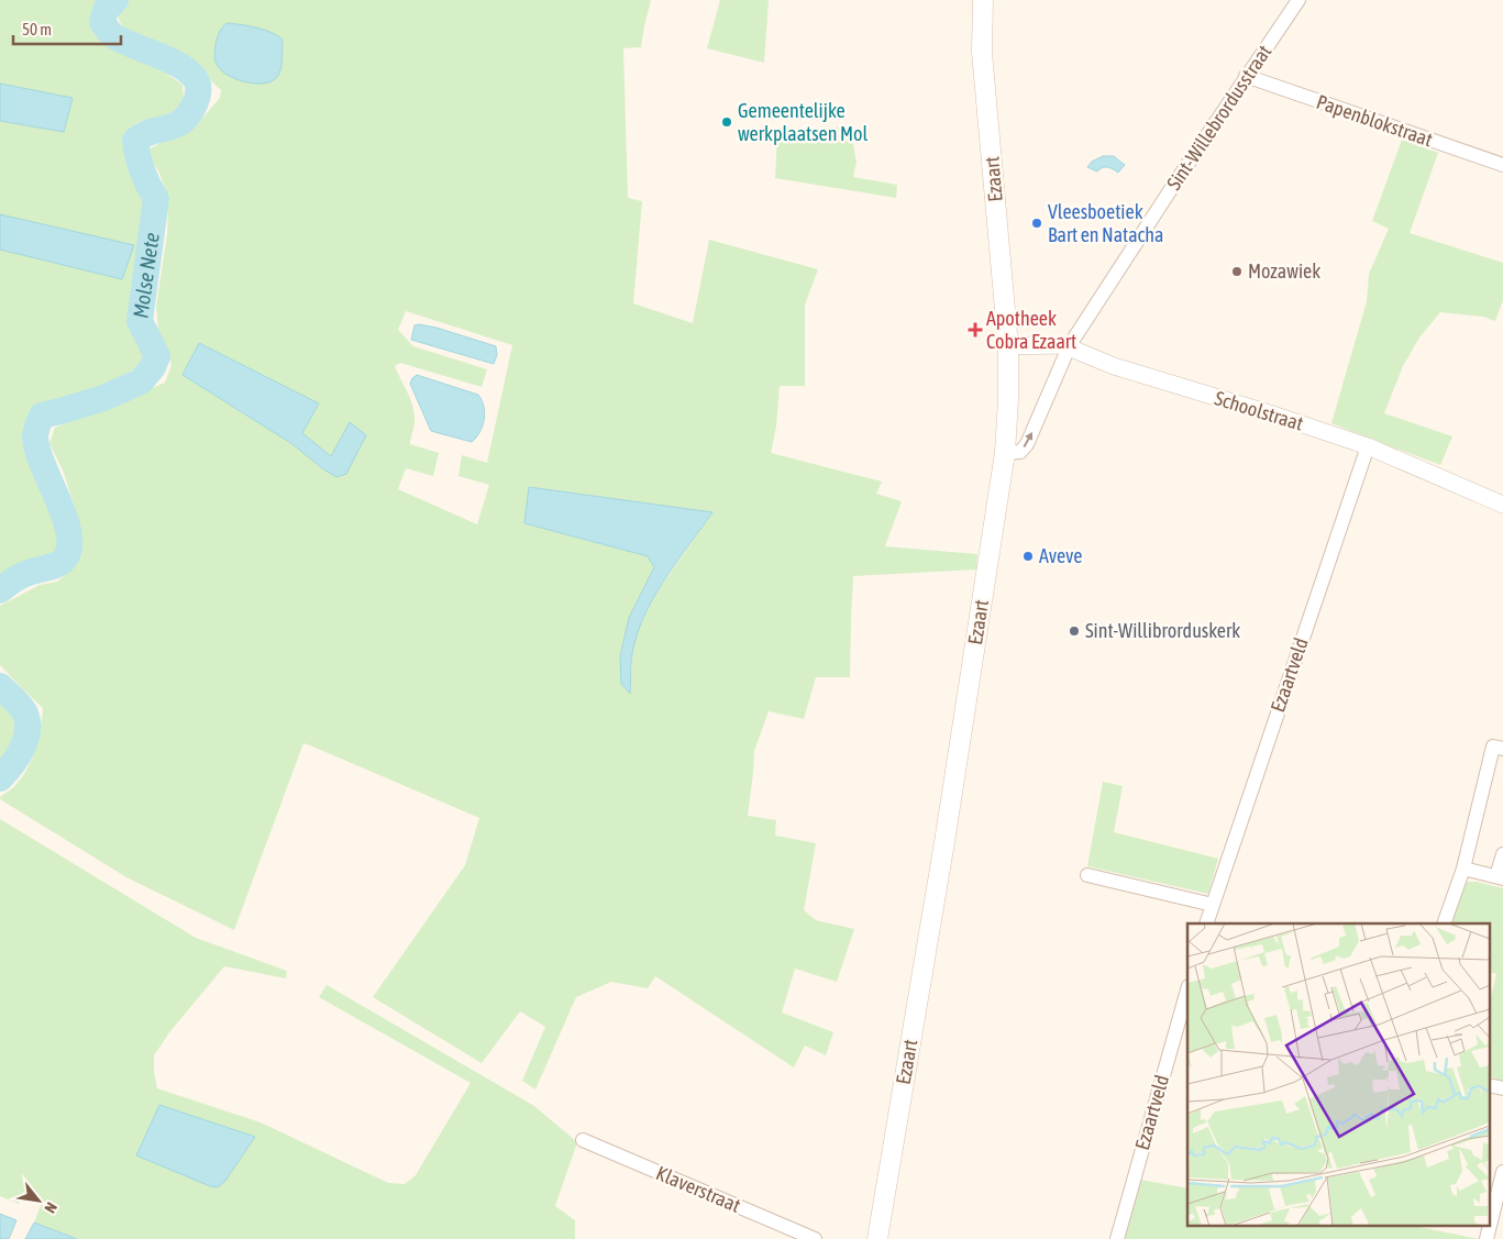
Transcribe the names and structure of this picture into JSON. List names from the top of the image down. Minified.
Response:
{"streets":{"main road":["Ezaart"],"street":["Sint-Willebrordusstraat","Papenblokstraat","Schoolstraat","Ezaartveld","Klaverstraat"]},"crossings":[["Sint-Willebrordusstraat","Papenblokstraat"],["Sint-Willebrordusstraat","Ezaart"],["Sint-Willebrordusstraat","Schoolstraat"],["Ezaart","Schoolstraat"],["Schoolstraat","Ezaartveld"]],"water":["Molse Nete"],"places":{"other":["Gemeentelijke werkplaatsen Mol","Vleesboetiek Bart en Natacha","Mozawiek","Aveve","Sint-Willibrorduskerk"],"health":["Apotheek Cobra Ezaart"]},"scale_bar":"50 m","north":"bottom right"}
